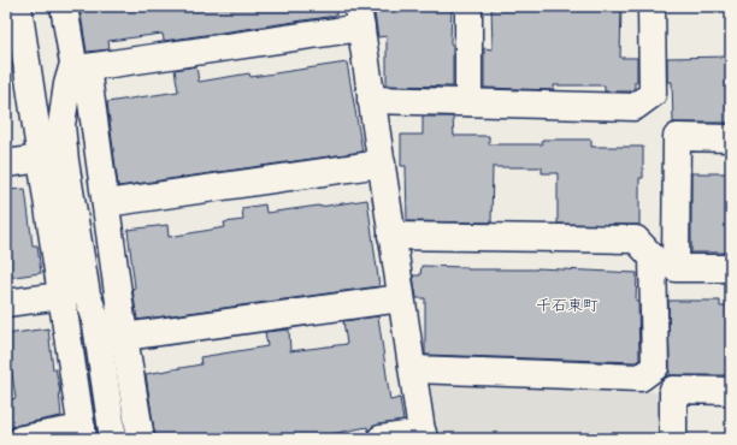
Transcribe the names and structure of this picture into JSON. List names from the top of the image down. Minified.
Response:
{"districts":["千石東町"]}
